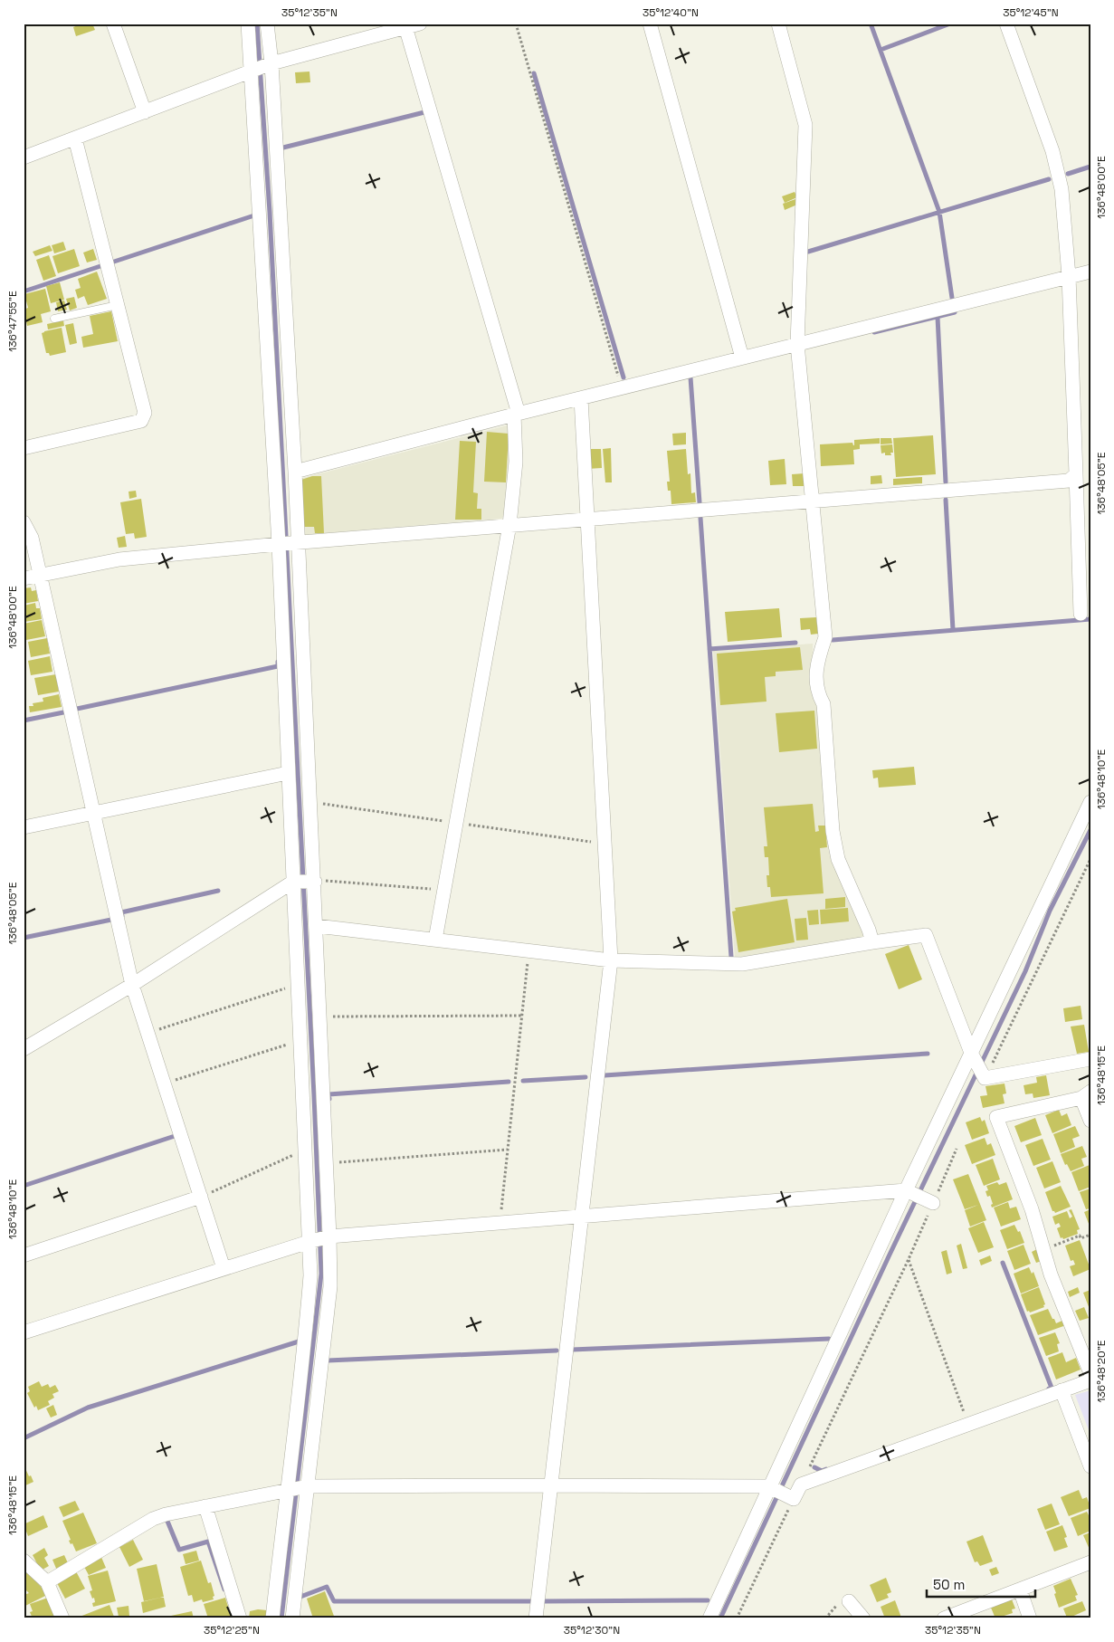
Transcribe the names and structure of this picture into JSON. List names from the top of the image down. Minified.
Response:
{"scale_bar":"50 m","coordinates":["35°12'35\"N","35°12'40\"N","35°12'45\"N","136°48'00\"E","136°47'55\"E","136°48'05\"E","136°48'10\"E","136°48'15\"E","136°48'20\"E","35°12'25\"N","35°12'30\"N"]}
